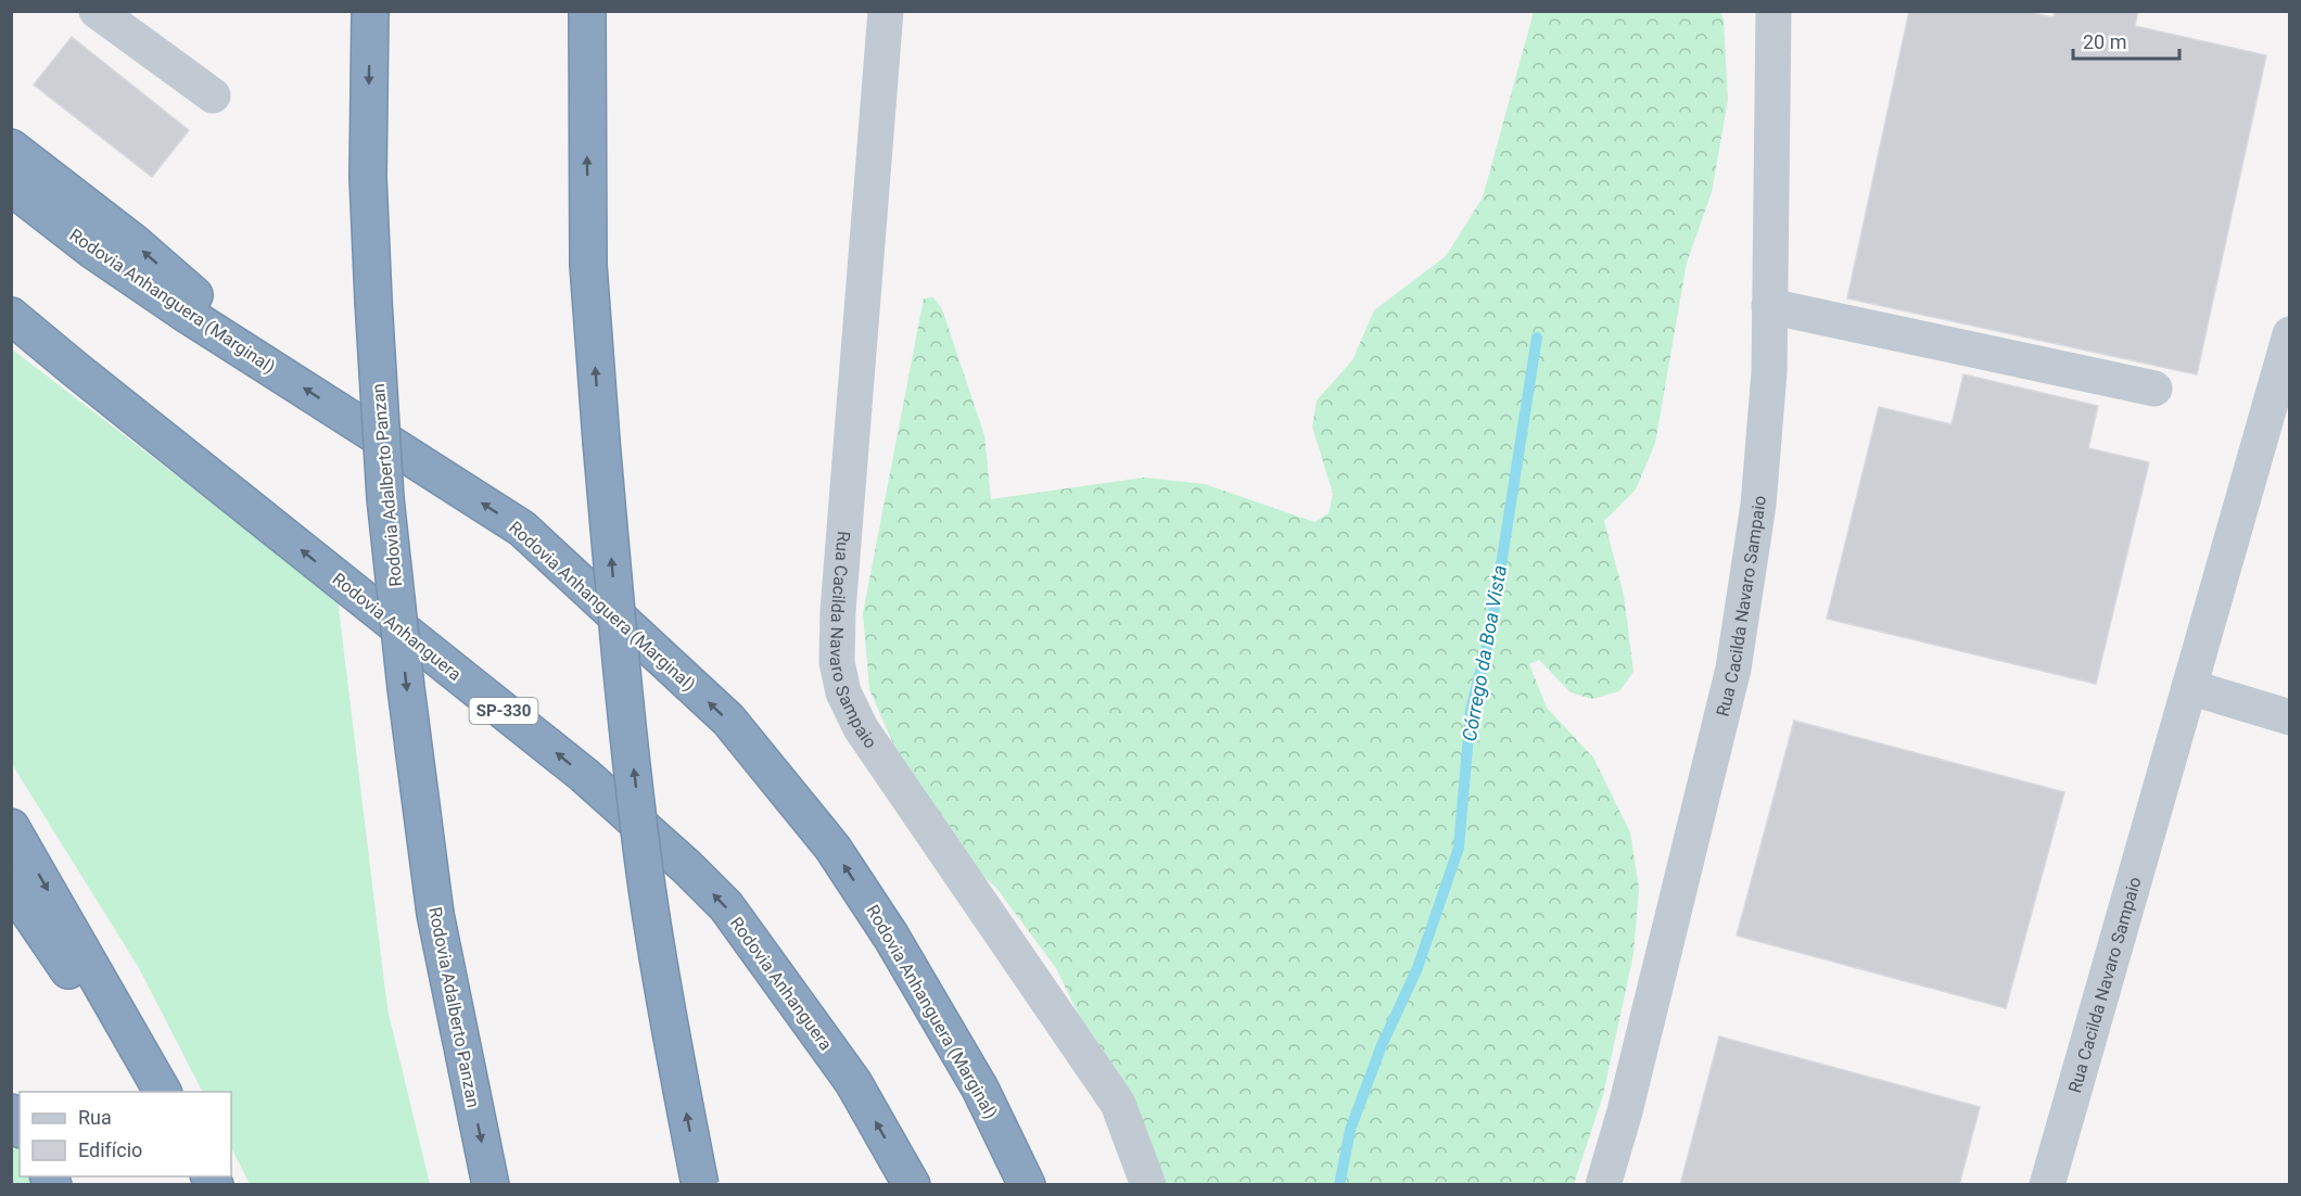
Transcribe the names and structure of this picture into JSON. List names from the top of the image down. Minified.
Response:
{"streets":{"highway":["Rodovia Anhanguera (Marginal)","Rodovia Adalberto Panzan","Rodovia Anhanguera","SP-330"],"street":["Rua Cacilda Navaro Sampaio"]},"one_way":["Rodovia Anhanguera (Marginal)","Rodovia Anhanguera"],"water":["Córrego da Boa Vista"],"legend":["Rua","Edifício"],"scale_bar":"20 m"}
